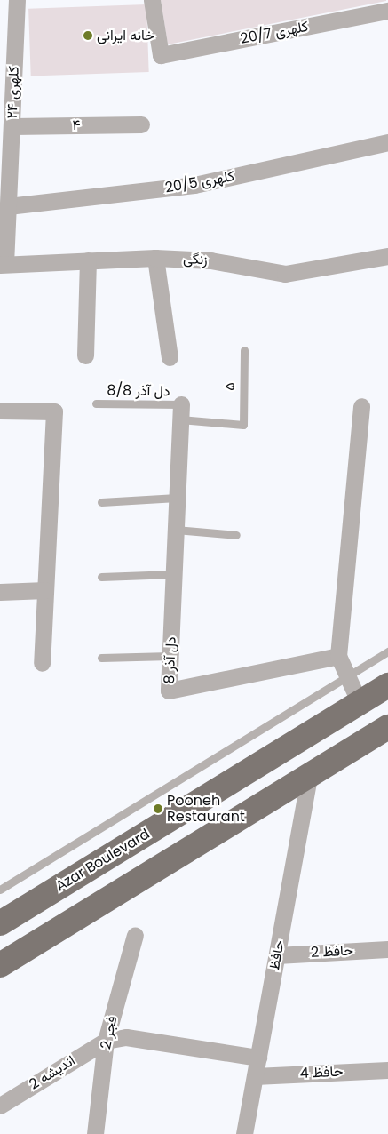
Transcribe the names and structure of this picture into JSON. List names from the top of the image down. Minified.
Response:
{"streets":{"main road":["Azar Boulevard"],"street":["کلهری 20/7","کلهری ۲۴","۴","کلهری 20/5","زنگی","دل آذر 8","حافظ 2","حافظ","فجر 2","اندیشه 2","حافظ 4"],"lane":["۵","دل آذر 8/8"]},"crossings":[["کلهری ۲۴","۴"],["کلهری ۲۴","کلهری 20/5"],["کلهری ۲۴","زنگی"],["۵","دل آذر 8/8"],["دل آذر 8/8","دل آذر 8"],["حافظ 2","حافظ"],["حافظ","حافظ 4"],["فجر 2","اندیشه 2"]],"places":["خانه ایرانی","Pooneh Restaurant"]}
